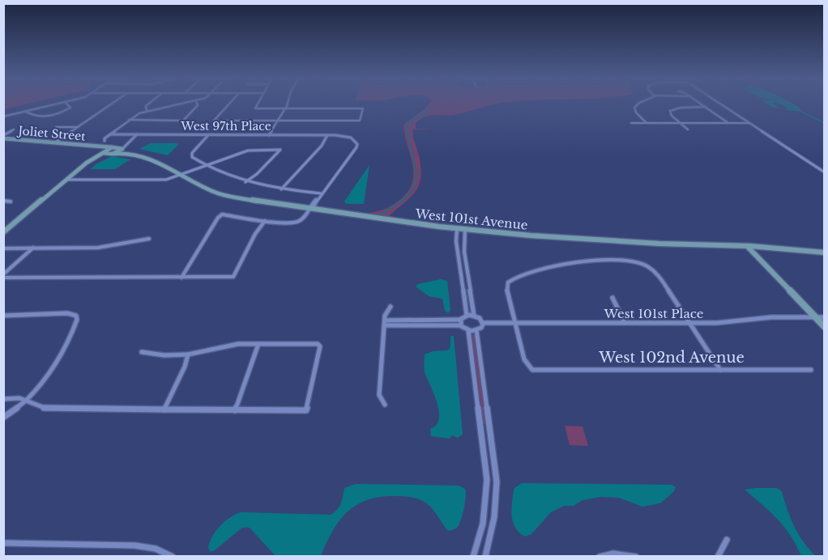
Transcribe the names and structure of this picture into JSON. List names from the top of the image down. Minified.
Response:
{"streets":{"street":["West 97th Place","Joliet Street","West 101st Avenue","West 101st Place","West 102nd Avenue"]},"crossings":[["Joliet Street","West 101st Avenue"],["West 101st Place","West 102nd Avenue"]]}
